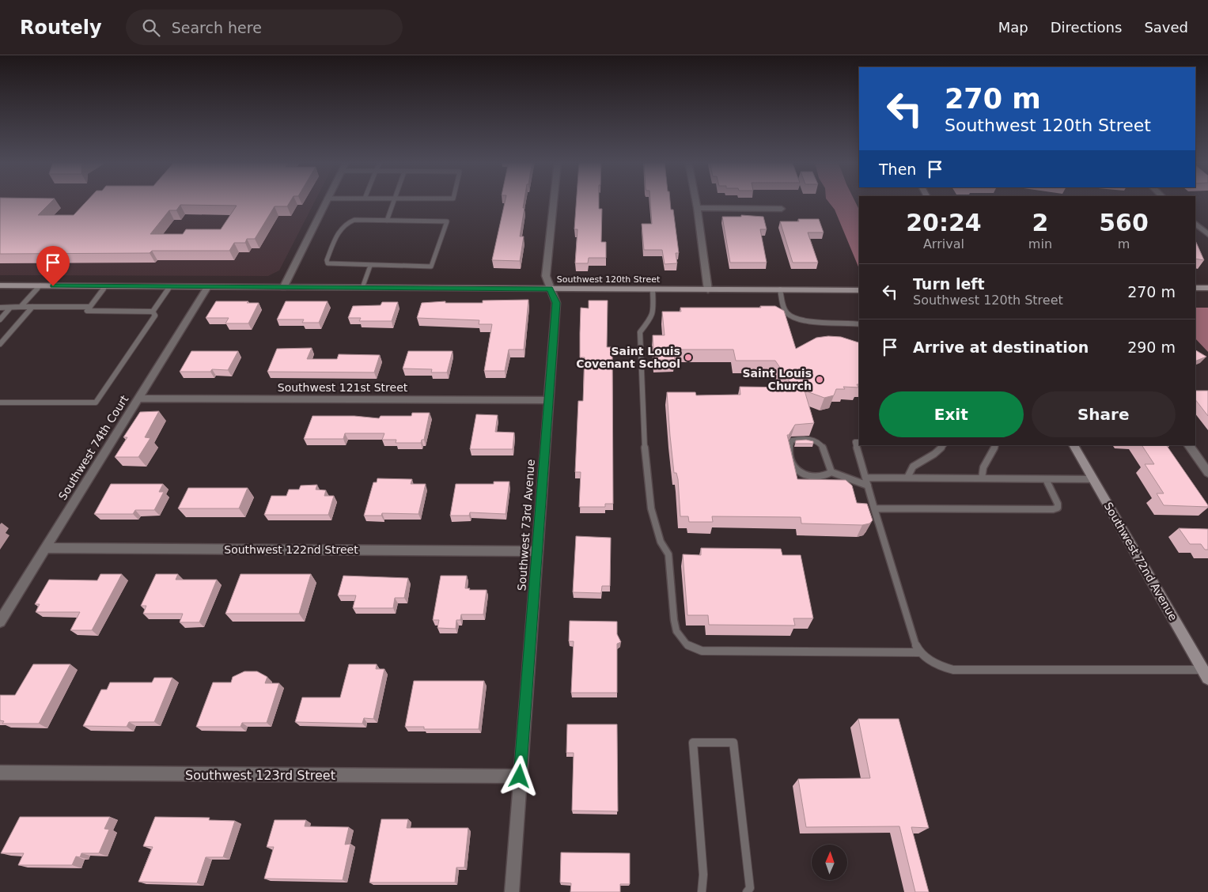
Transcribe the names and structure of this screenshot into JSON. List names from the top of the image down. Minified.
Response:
{"streets":{"street":["Southwest 120th Street","Southwest 121st Street","Southwest 74th Court","Southwest 73rd Avenue","Southwest 122nd Street","Southwest 72nd Avenue","Southwest 123rd Street"]},"crossings":[["Southwest 120th Street","Southwest 74th Court"],["Southwest 120th Street","Southwest 73rd Avenue"],["Southwest 121st Street","Southwest 74th Court"],["Southwest 121st Street","Southwest 73rd Avenue"],["Southwest 74th Court","Southwest 122nd Street"],["Southwest 73rd Avenue","Southwest 122nd Street"],["Southwest 73rd Avenue","Southwest 123rd Street"]],"places":["Saint Louis Covenant School","Saint Louis Church"],"north":"top","page":{"header":"Routely","search":"Search here","nav":["Map","Directions","Saved"],"turn":["270 m","Southwest 120th Street"],"then":"Then","eta":["20:24","Arrival","2","min","560","m"],"list":[{"name":"Turn left","note":"Southwest 120th Street","value":"270 m"},{"name":"Arrive at destination","value":"290 m"}],"buttons":["Exit","Share"]}}
